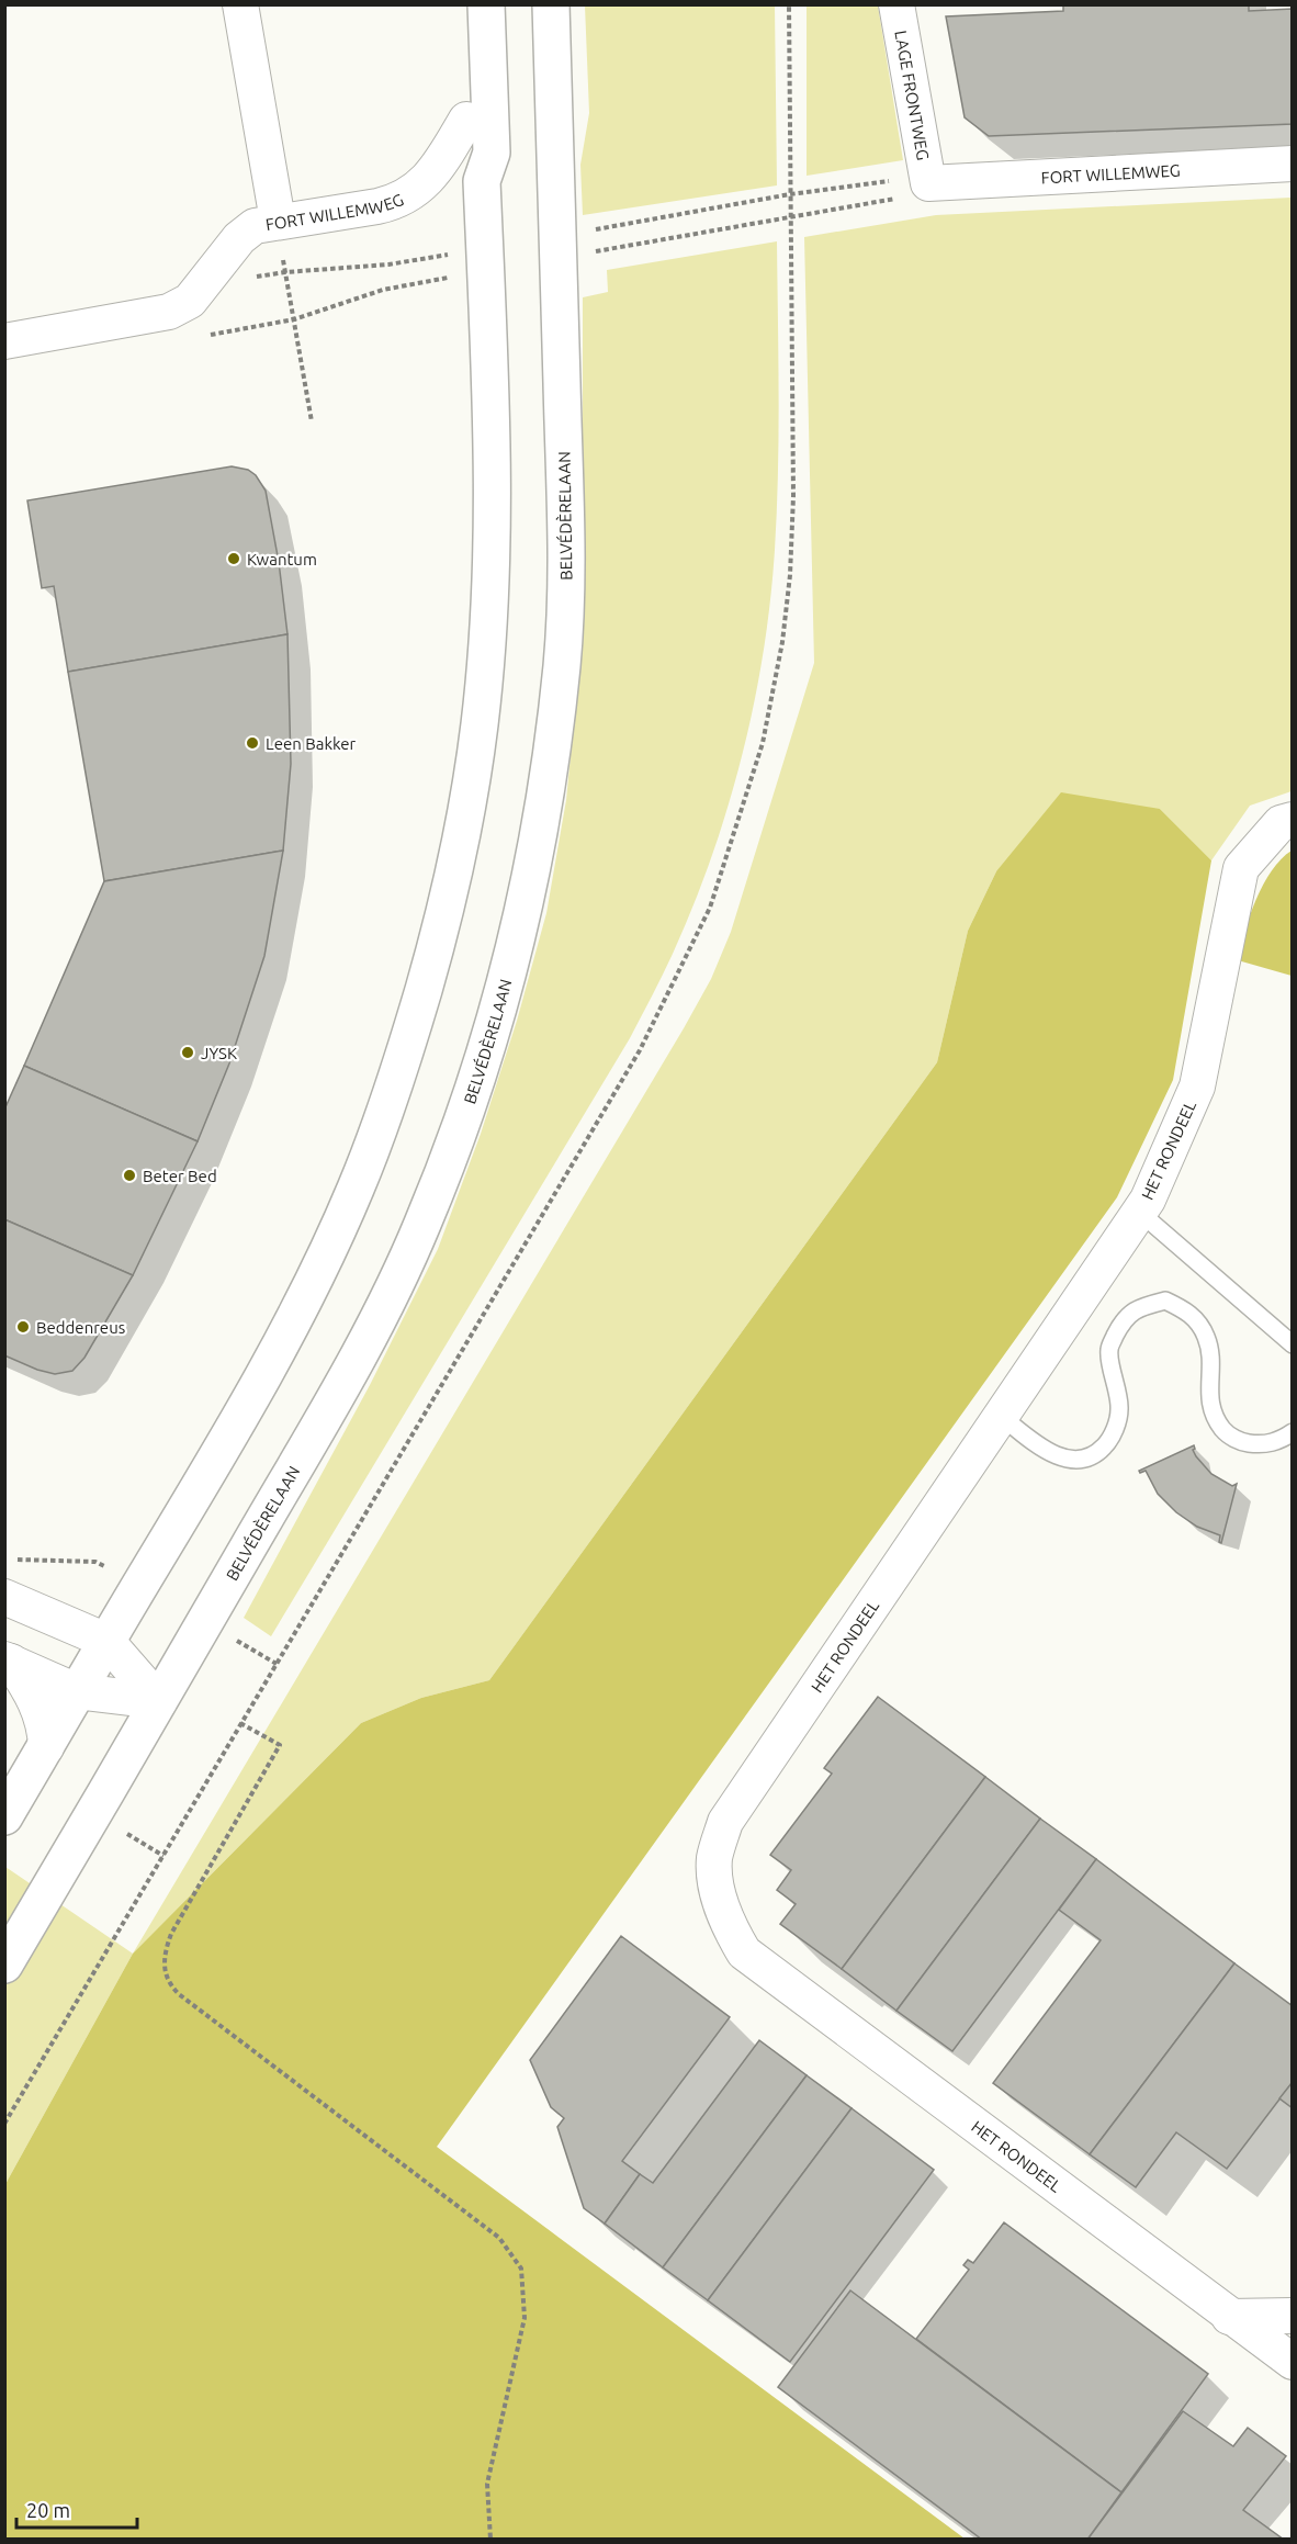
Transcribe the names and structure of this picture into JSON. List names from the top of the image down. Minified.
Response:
{"streets":{"main road":["BELVÉDÈRELAAN"],"street":["LAGE FRONTWEG","FORT WILLEMWEG","HET RONDEEL"]},"crossings":[["LAGE FRONTWEG","FORT WILLEMWEG"]],"places":["Kwantum","Leen Bakker","JYSK","Beter Bed","Beddenreus"],"scale_bar":"20 m"}
